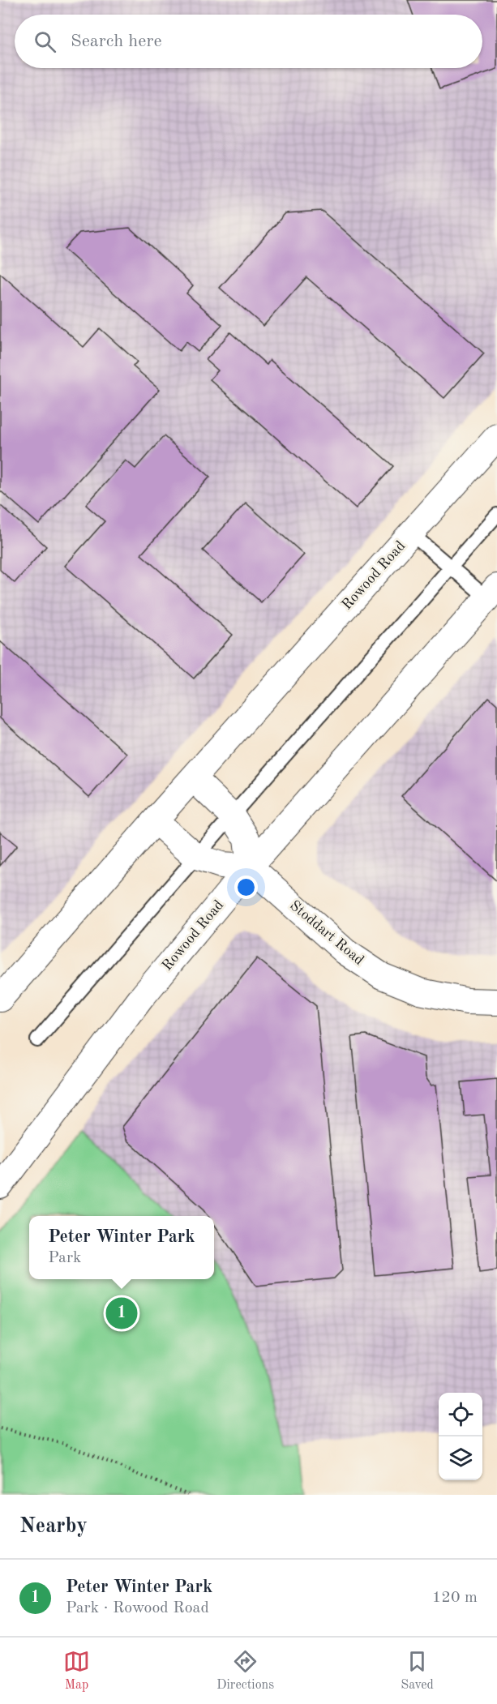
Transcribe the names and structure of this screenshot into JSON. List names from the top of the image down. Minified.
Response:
{"streets":{"street":["Rowood Road","Stoddart Road"]},"crossings":[["Rowood Road","Stoddart Road"]],"page":{"search":"Search here","popup":["Peter Winter Park","Park"],"pins":"1","heading":"Nearby","list":[{"mark":"1","name":"Peter Winter Park","note":"Park · Rowood Road","value":"120 m"}],"nav":["Map","Directions","Saved"]}}
